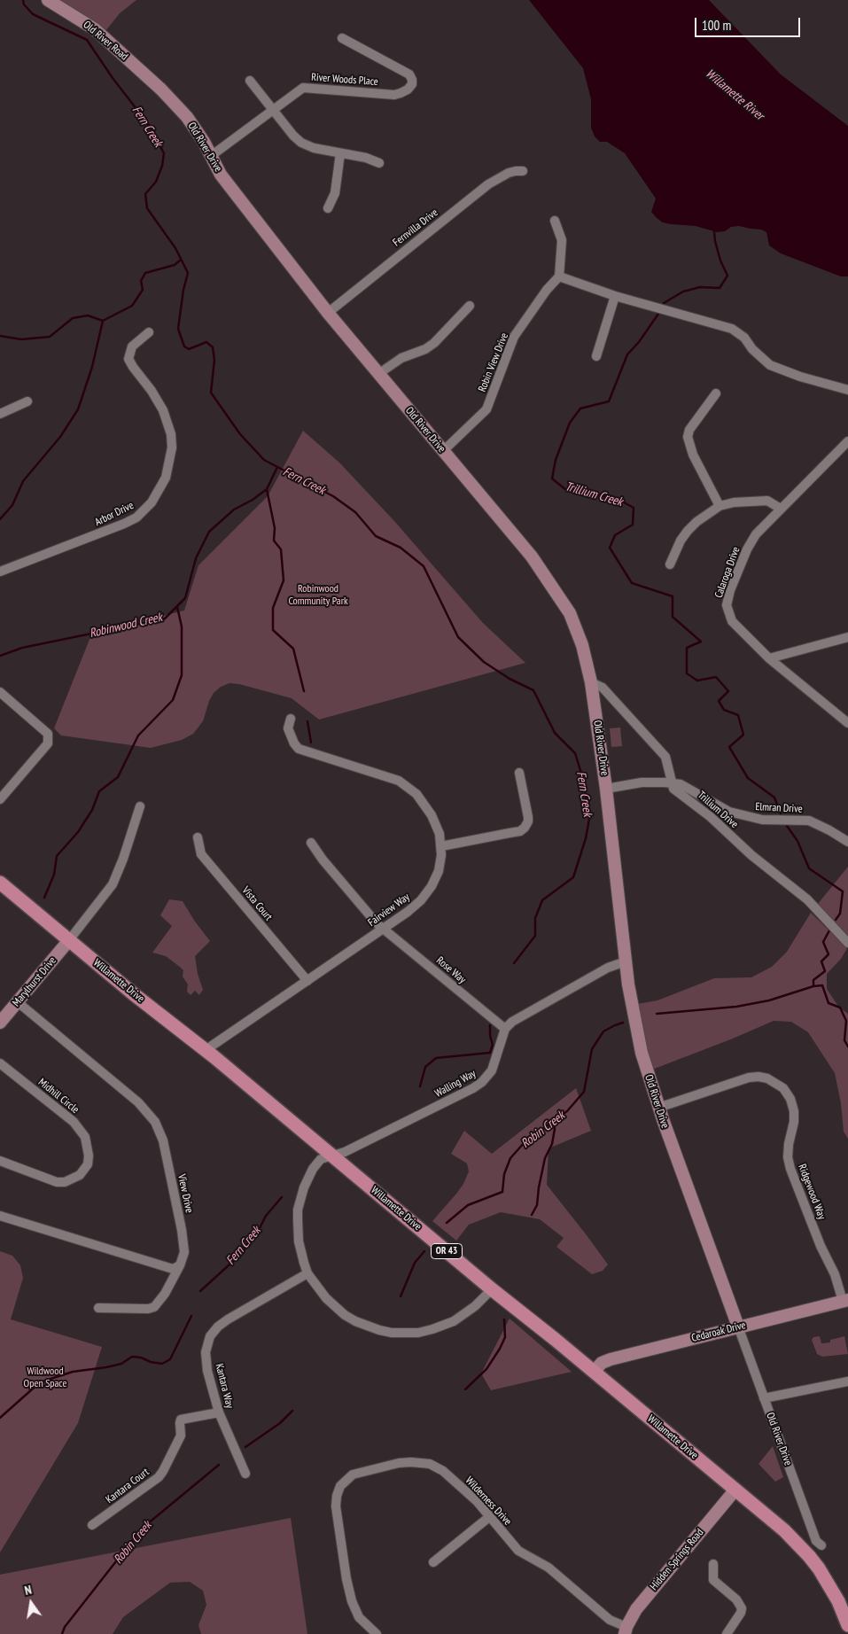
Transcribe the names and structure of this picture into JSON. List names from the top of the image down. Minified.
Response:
{"streets":{"main road":["Willamette Drive","OR 43"],"street":["Old River Road","River Woods Place","Old River Drive","Fernvilla Drive","Robin View Drive","Arbor Drive","Calaroga Drive","Elmran Drive","Trillium Drive","Vista Court","Fairview Way","Rose Way","Marylhurst Drive","Walling Way","Midhill Circle","Ridgewood Way","View Drive","Cedaroak Drive","Kantara Way","Kantara Court","Wilderness Drive","Hidden Springs Road"]},"crossings":[["Old River Road","Old River Drive"],["River Woods Place","Old River Drive"],["Old River Drive","Fernvilla Drive"],["Old River Drive","Robin View Drive"],["Old River Drive","Elmran Drive"],["Old River Drive","Trillium Drive"],["Old River Drive","Ridgewood Way"],["Old River Drive","Cedaroak Drive"],["Elmran Drive","Trillium Drive"],["Vista Court","Fairview Way"],["Fairview Way","Rose Way"],["Fairview Way","Willamette Drive"],["Rose Way","Walling Way"],["Willamette Drive","Marylhurst Drive"],["Willamette Drive","Walling Way"],["Willamette Drive","Cedaroak Drive"],["Willamette Drive","Hidden Springs Road"],["Marylhurst Drive","View Drive"],["Walling Way","Kantara Way"],["Ridgewood Way","Cedaroak Drive"],["Kantara Way","Kantara Court"],["Wilderness Drive","Hidden Springs Road"]],"water":["Willamette River","Fern Creek","Trillium Creek","Robinwood Creek","Robin Creek"],"parks":["Robinwood Community Park","Wildwood Open Space"],"scale_bar":"100 m","north":"top"}
